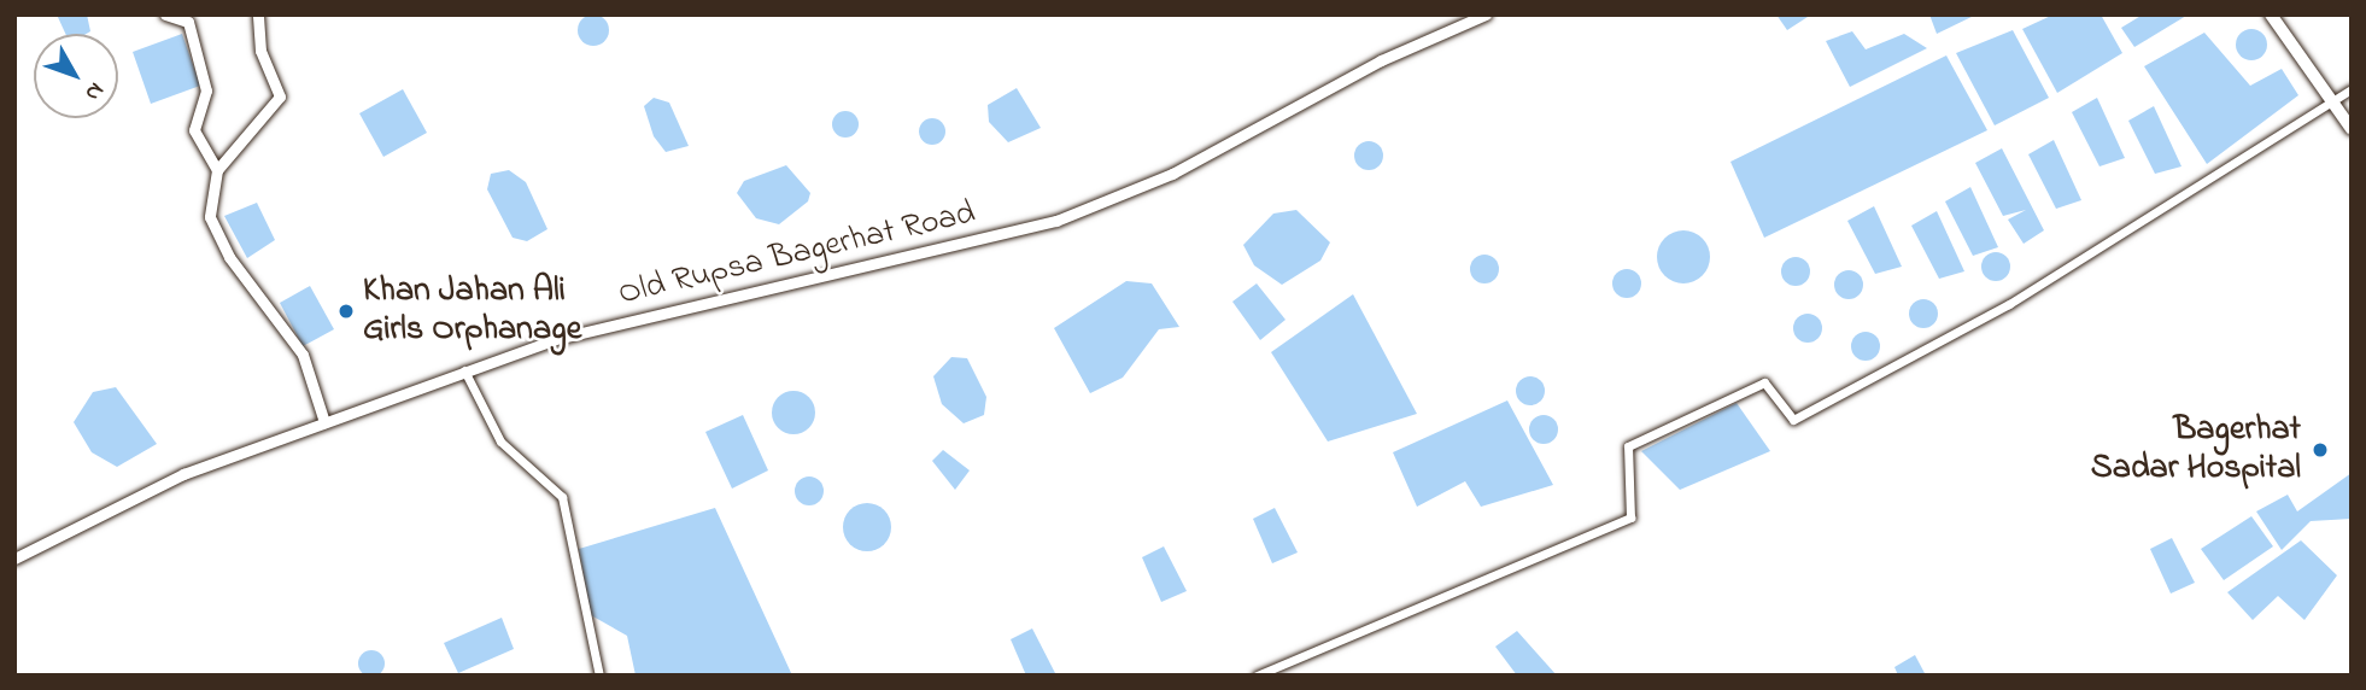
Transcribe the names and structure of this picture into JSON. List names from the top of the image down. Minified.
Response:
{"streets":{"street":["Old Rupsa Bagerhat Road"]},"places":["Khan Jahan Ali Girls Orphanage","Bagerhat Sadar Hospital"],"north":"bottom right"}
